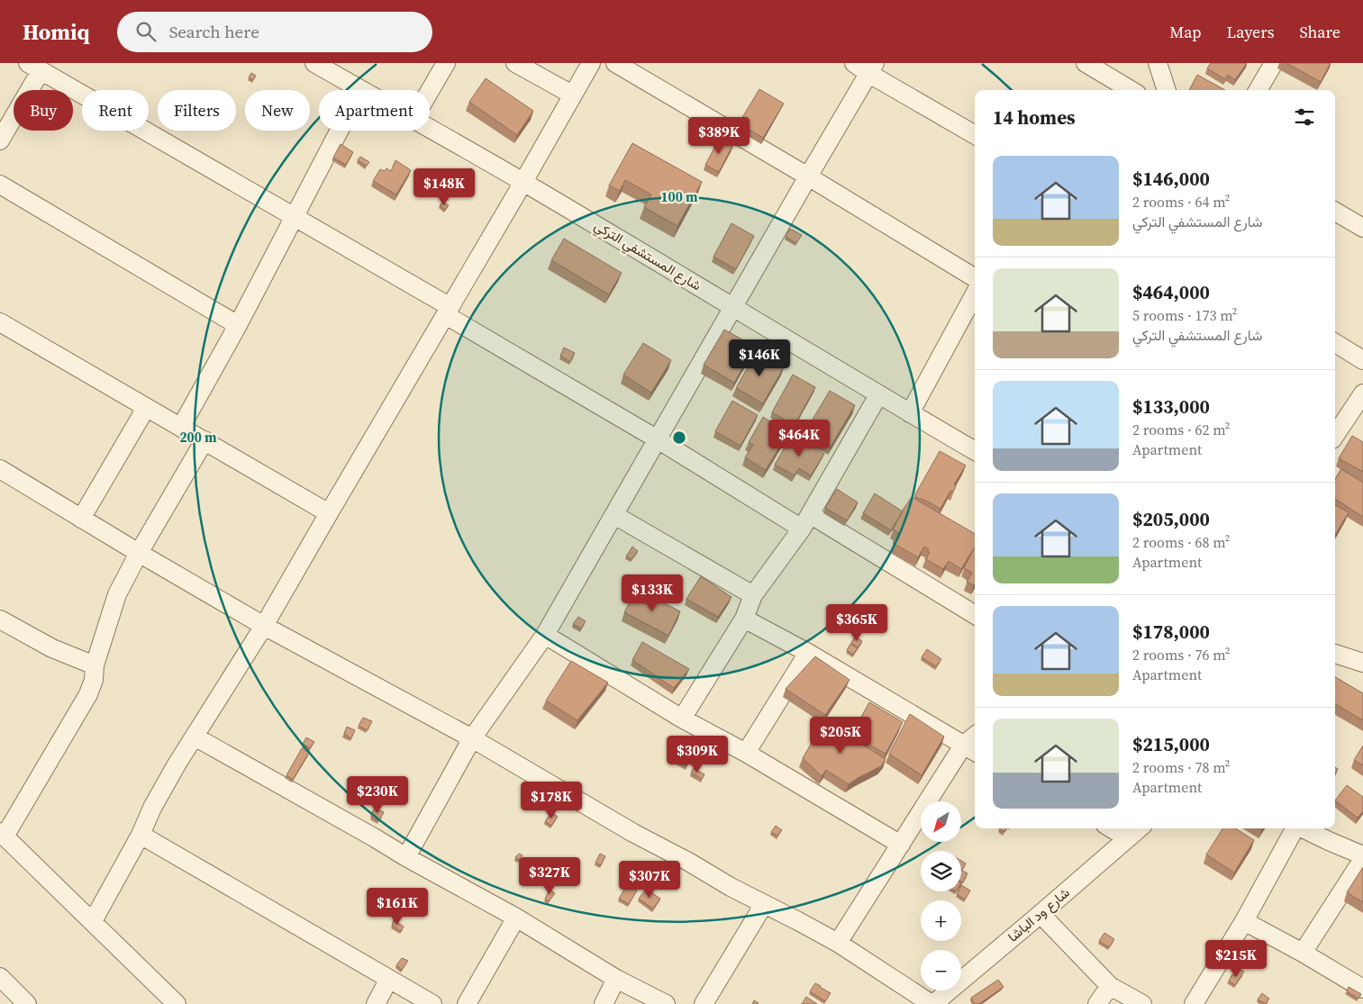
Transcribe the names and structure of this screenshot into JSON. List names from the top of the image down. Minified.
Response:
{"streets":{"street":["شارع المستشفي التركي","شارع ود الباشا"]},"north":"bottom left","page":{"header":"Homiq","search":"Search here","nav":["Map","Layers","Share"],"chip":["Buy","Rent","Filters","New","Apartment"],"heading":"14 homes","price":["$389K","$148K","$146K","$464K","$133K","$365K","$205K","$309K","$230K","$178K","$327K","$307K","$161K","$215K"],"list":[{"name":"$146,000","note":"2 rooms · 64 m² · شارع المستشفي التركي"},{"name":"$464,000","note":"5 rooms · 173 m² · شارع المستشفي التركي"},{"name":"$133,000","note":"2 rooms · 62 m² · Apartment"},{"name":"$205,000","note":"2 rooms · 68 m² · Apartment"},{"name":"$178,000","note":"2 rooms · 76 m² · Apartment"},{"name":"$215,000","note":"2 rooms · 78 m² · Apartment"}],"map_buttons":["+","−"]},"rings":["100 m","200 m"]}
